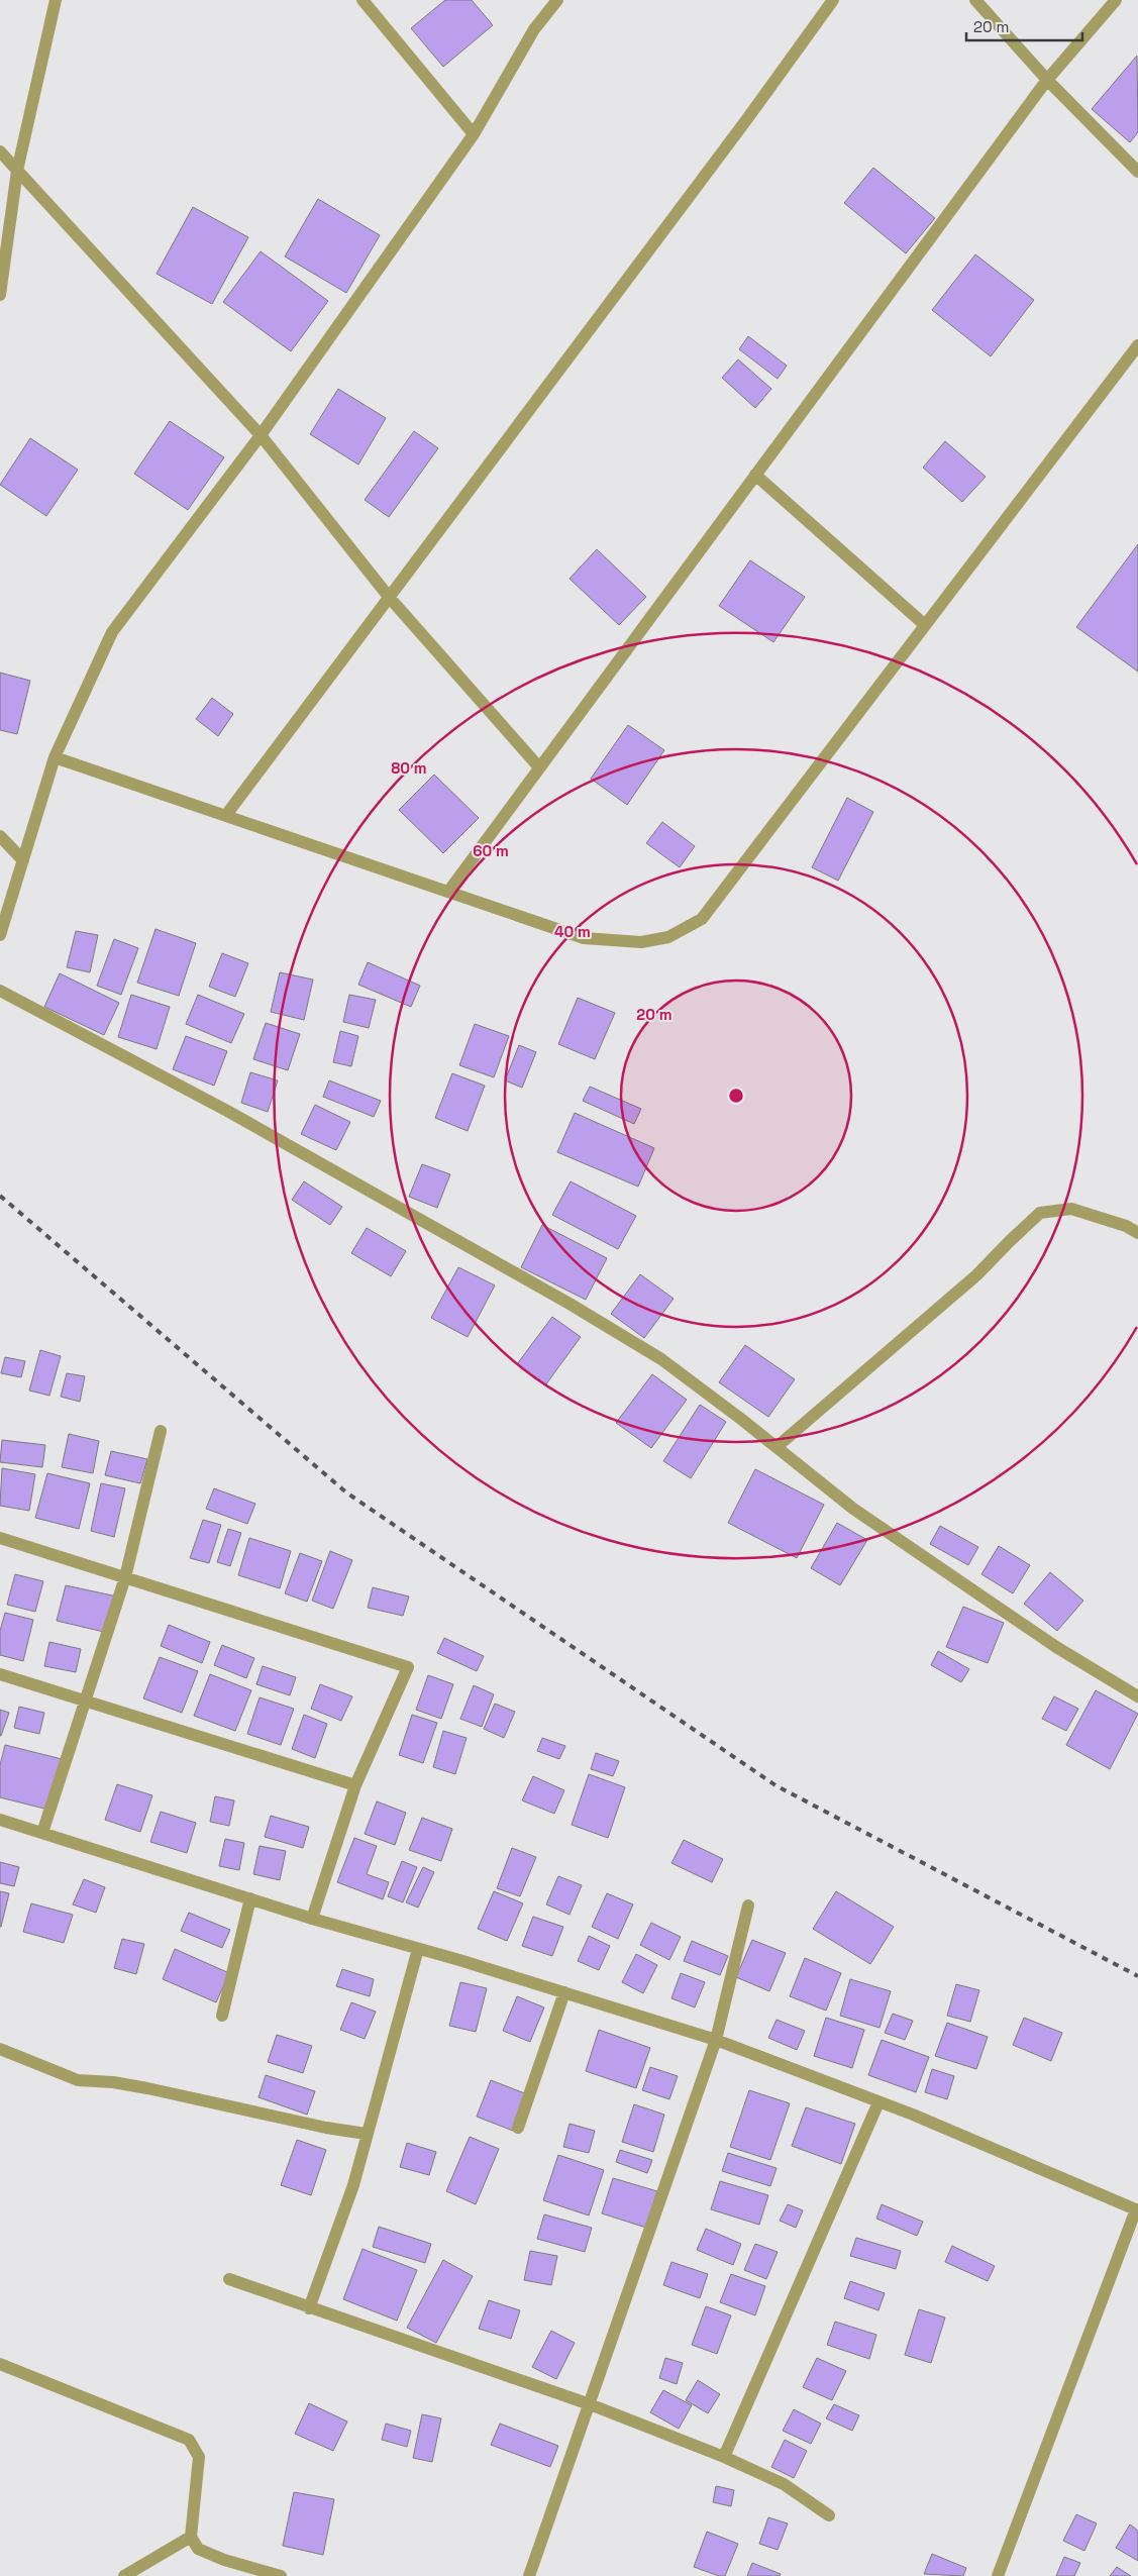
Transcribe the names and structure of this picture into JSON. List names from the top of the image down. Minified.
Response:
{"scale_bar":"20 m","rings":["80 m","60 m","40 m","20 m"]}
